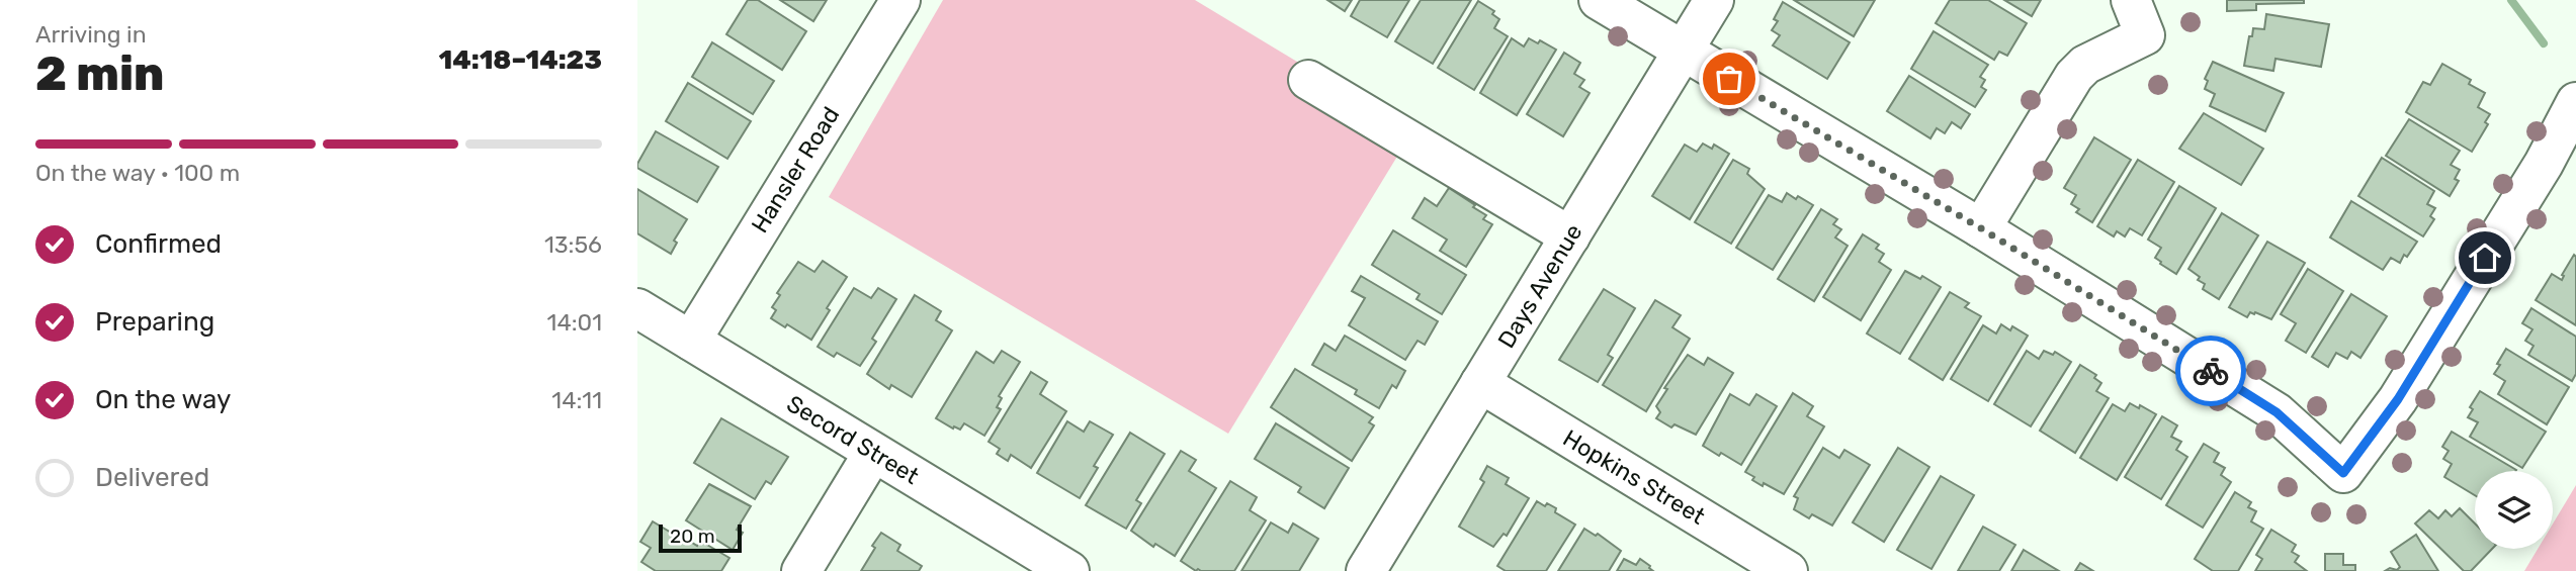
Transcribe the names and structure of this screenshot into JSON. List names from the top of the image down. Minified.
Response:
{"streets":{"street":["Hansler Road","Days Avenue","Secord Street","Hopkins Street"]},"crossings":[["Hansler Road","Secord Street"],["Days Avenue","Hopkins Street"]],"scale_bar":"20 m","page":{"heading":["2 min","Arriving in","14:18–14:23"],"bar":"On the way · 100 m","list":[["Confirmed","13:56"],["Preparing","14:01"],["On the way","14:11"],"Delivered"],"scale":"20 m"}}
